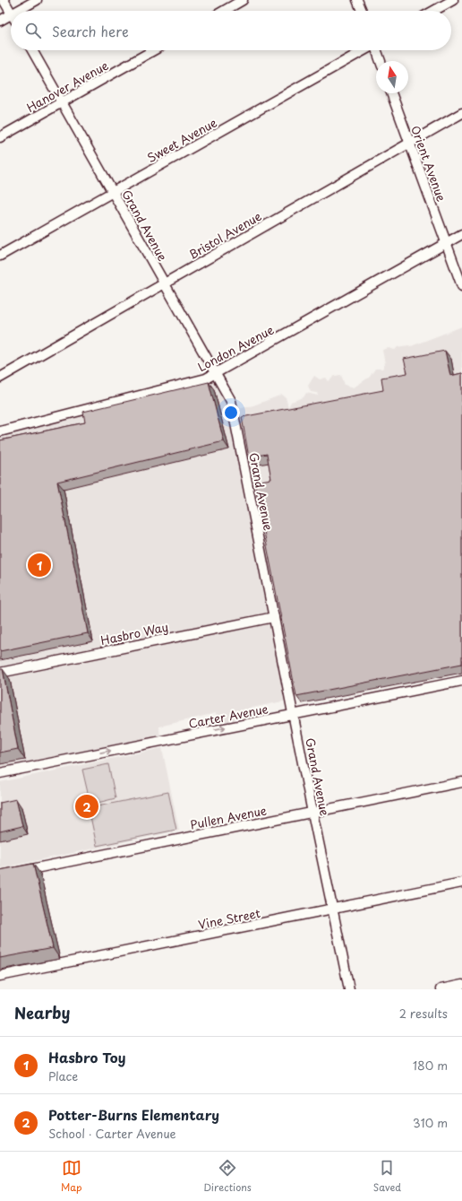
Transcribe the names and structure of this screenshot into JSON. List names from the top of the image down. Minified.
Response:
{"streets":{"street":["Hanover Avenue","Sweet Avenue","Orient Avenue","Grand Avenue","Bristol Avenue","London Avenue","Hasbro Way","Carter Avenue","Pullen Avenue","Vine Street"]},"crossings":[["Hanover Avenue","Grand Avenue"],["Sweet Avenue","Grand Avenue"],["Orient Avenue","Bristol Avenue"],["Orient Avenue","London Avenue"],["Grand Avenue","Bristol Avenue"],["Grand Avenue","London Avenue"],["Grand Avenue","Hasbro Way"],["Grand Avenue","Carter Avenue"],["Grand Avenue","Pullen Avenue"],["Grand Avenue","Vine Street"]],"one_way":["Carter Avenue"],"north":"top","page":{"search":"Search here","pins":["1","2"],"heading":["Nearby","2 results"],"list":[{"mark":"1","name":"Hasbro Toy","note":"Place","value":"180 m"},{"mark":"2","name":"Potter-Burns Elementary","note":"School · Carter Avenue","value":"310 m"}],"nav":["Map","Directions","Saved"]}}
